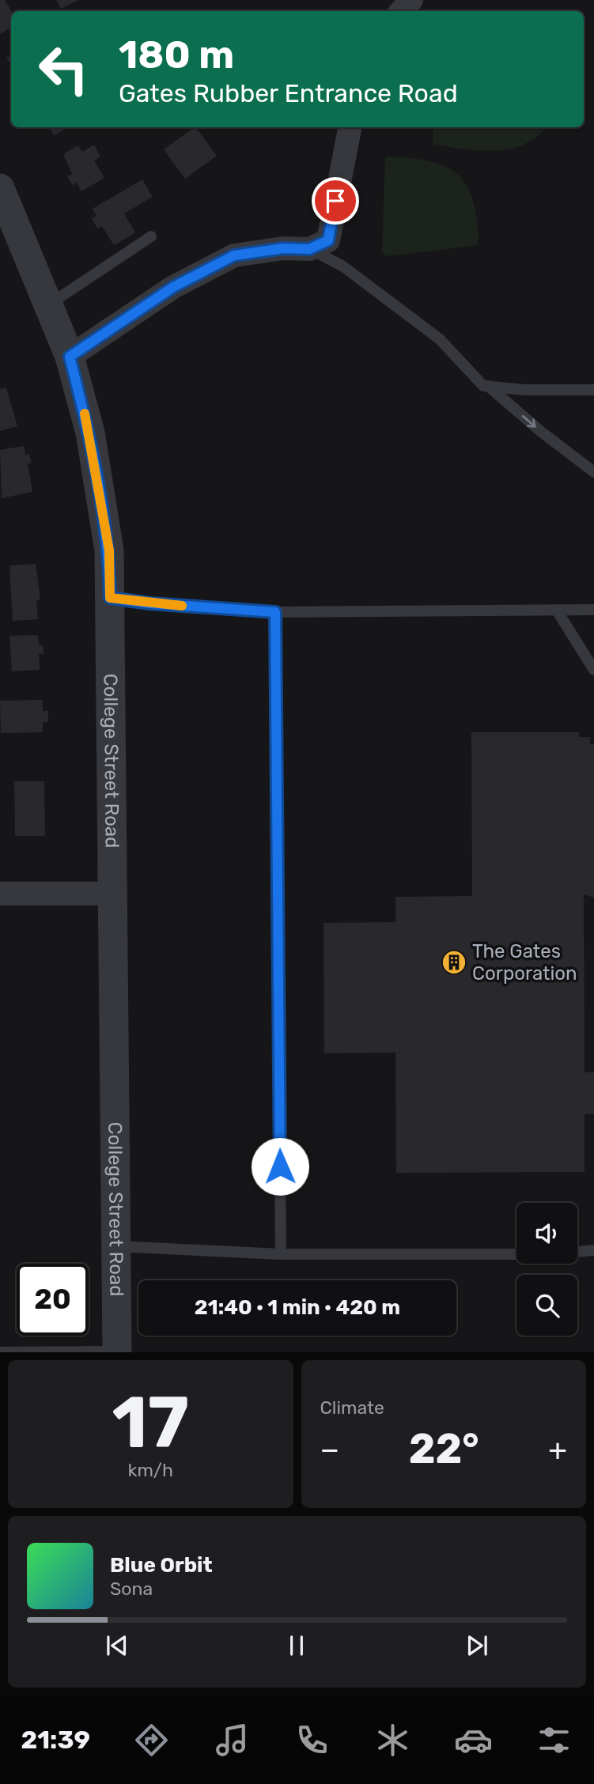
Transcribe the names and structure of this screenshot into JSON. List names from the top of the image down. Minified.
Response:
{"streets":{"street":["College Street Road"]},"places":{"building":["The Gates Corporation"]},"page":{"turn":["180 m","Gates Rubber Entrance Road"],"limit":"20","trip":"21:40 · 1 min · 420 m","tile":[["17","km/h"],"Climate"],"heat":["−","22°","+"],"song":["Blue Orbit","Sona"],"tabs":"21:39"}}
